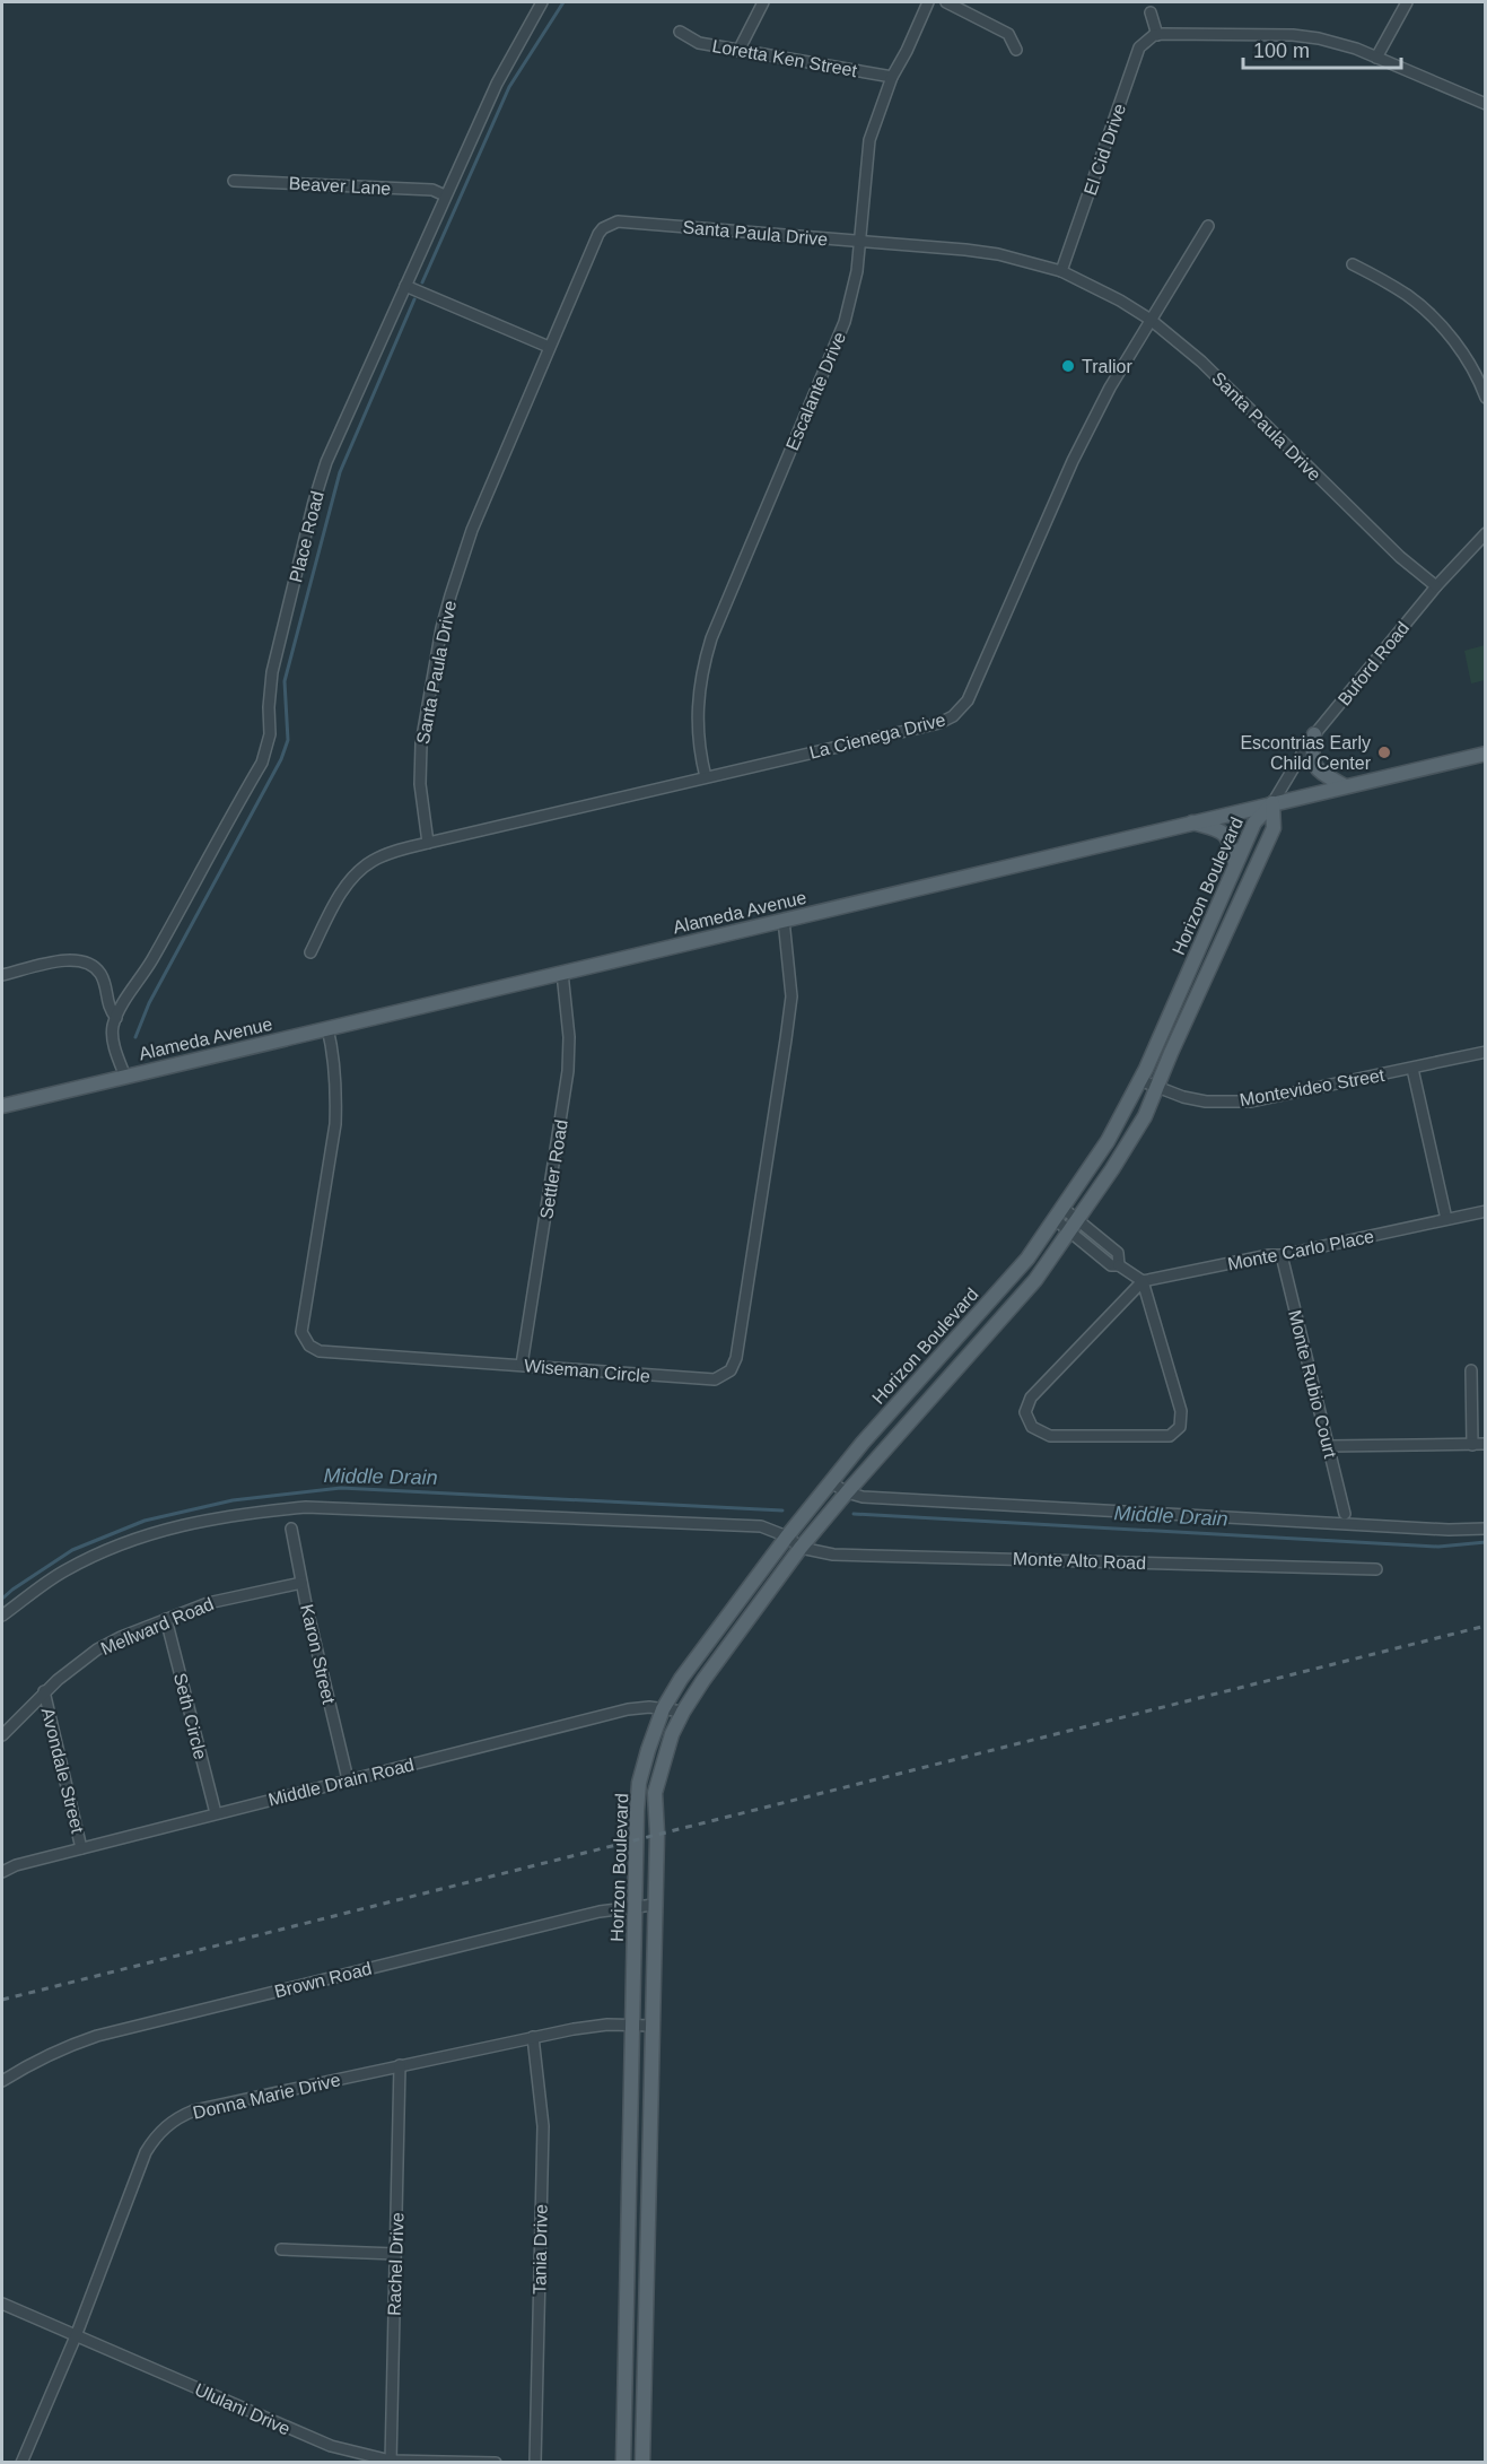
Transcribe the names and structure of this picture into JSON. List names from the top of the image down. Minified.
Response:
{"streets":{"main road":["Horizon Boulevard","Alameda Avenue"],"street":["Loretta Ken Street","El Cid Drive","Beaver Lane","Santa Paula Drive","Escalante Drive","Place Road","Buford Road","La Cienega Drive","Montevideo Street","Settler Road","Monte Carlo Place","Wiseman Circle","Monte Rubio Court","Monte Alto Road","Mellward Road","Karon Street","Seth Circle","Avondale Street","Middle Drain Road","Brown Road","Donna Marie Drive","Tania Drive","Rachel Drive","Ululani Drive"]},"crossings":[["Loretta Ken Street","Escalante Drive"],["El Cid Drive","Santa Paula Drive"],["Beaver Lane","Place Road"],["Santa Paula Drive","Escalante Drive"],["Santa Paula Drive","Buford Road"],["Santa Paula Drive","La Cienega Drive"],["Escalante Drive","La Cienega Drive"],["Buford Road","Horizon Boulevard"],["Buford Road","Alameda Avenue"],["Horizon Boulevard","Alameda Avenue"],["Horizon Boulevard","Montevideo Street"],["Horizon Boulevard","Monte Alto Road"],["Horizon Boulevard","Middle Drain Road"],["Horizon Boulevard","Brown Road"],["Horizon Boulevard","Donna Marie Drive"],["Alameda Avenue","Settler Road"],["Alameda Avenue","Wiseman Circle"],["Settler Road","Wiseman Circle"],["Monte Carlo Place","Monte Rubio Court"],["Mellward Road","Karon Street"],["Mellward Road","Seth Circle"],["Mellward Road","Avondale Street"],["Karon Street","Middle Drain Road"],["Seth Circle","Middle Drain Road"],["Avondale Street","Middle Drain Road"],["Donna Marie Drive","Tania Drive"],["Donna Marie Drive","Rachel Drive"],["Donna Marie Drive","Ululani Drive"],["Rachel Drive","Ululani Drive"]],"water":["Middle Drain"],"places":["Tralior","Escontrias Early Child Center"],"scale_bar":"100 m"}
